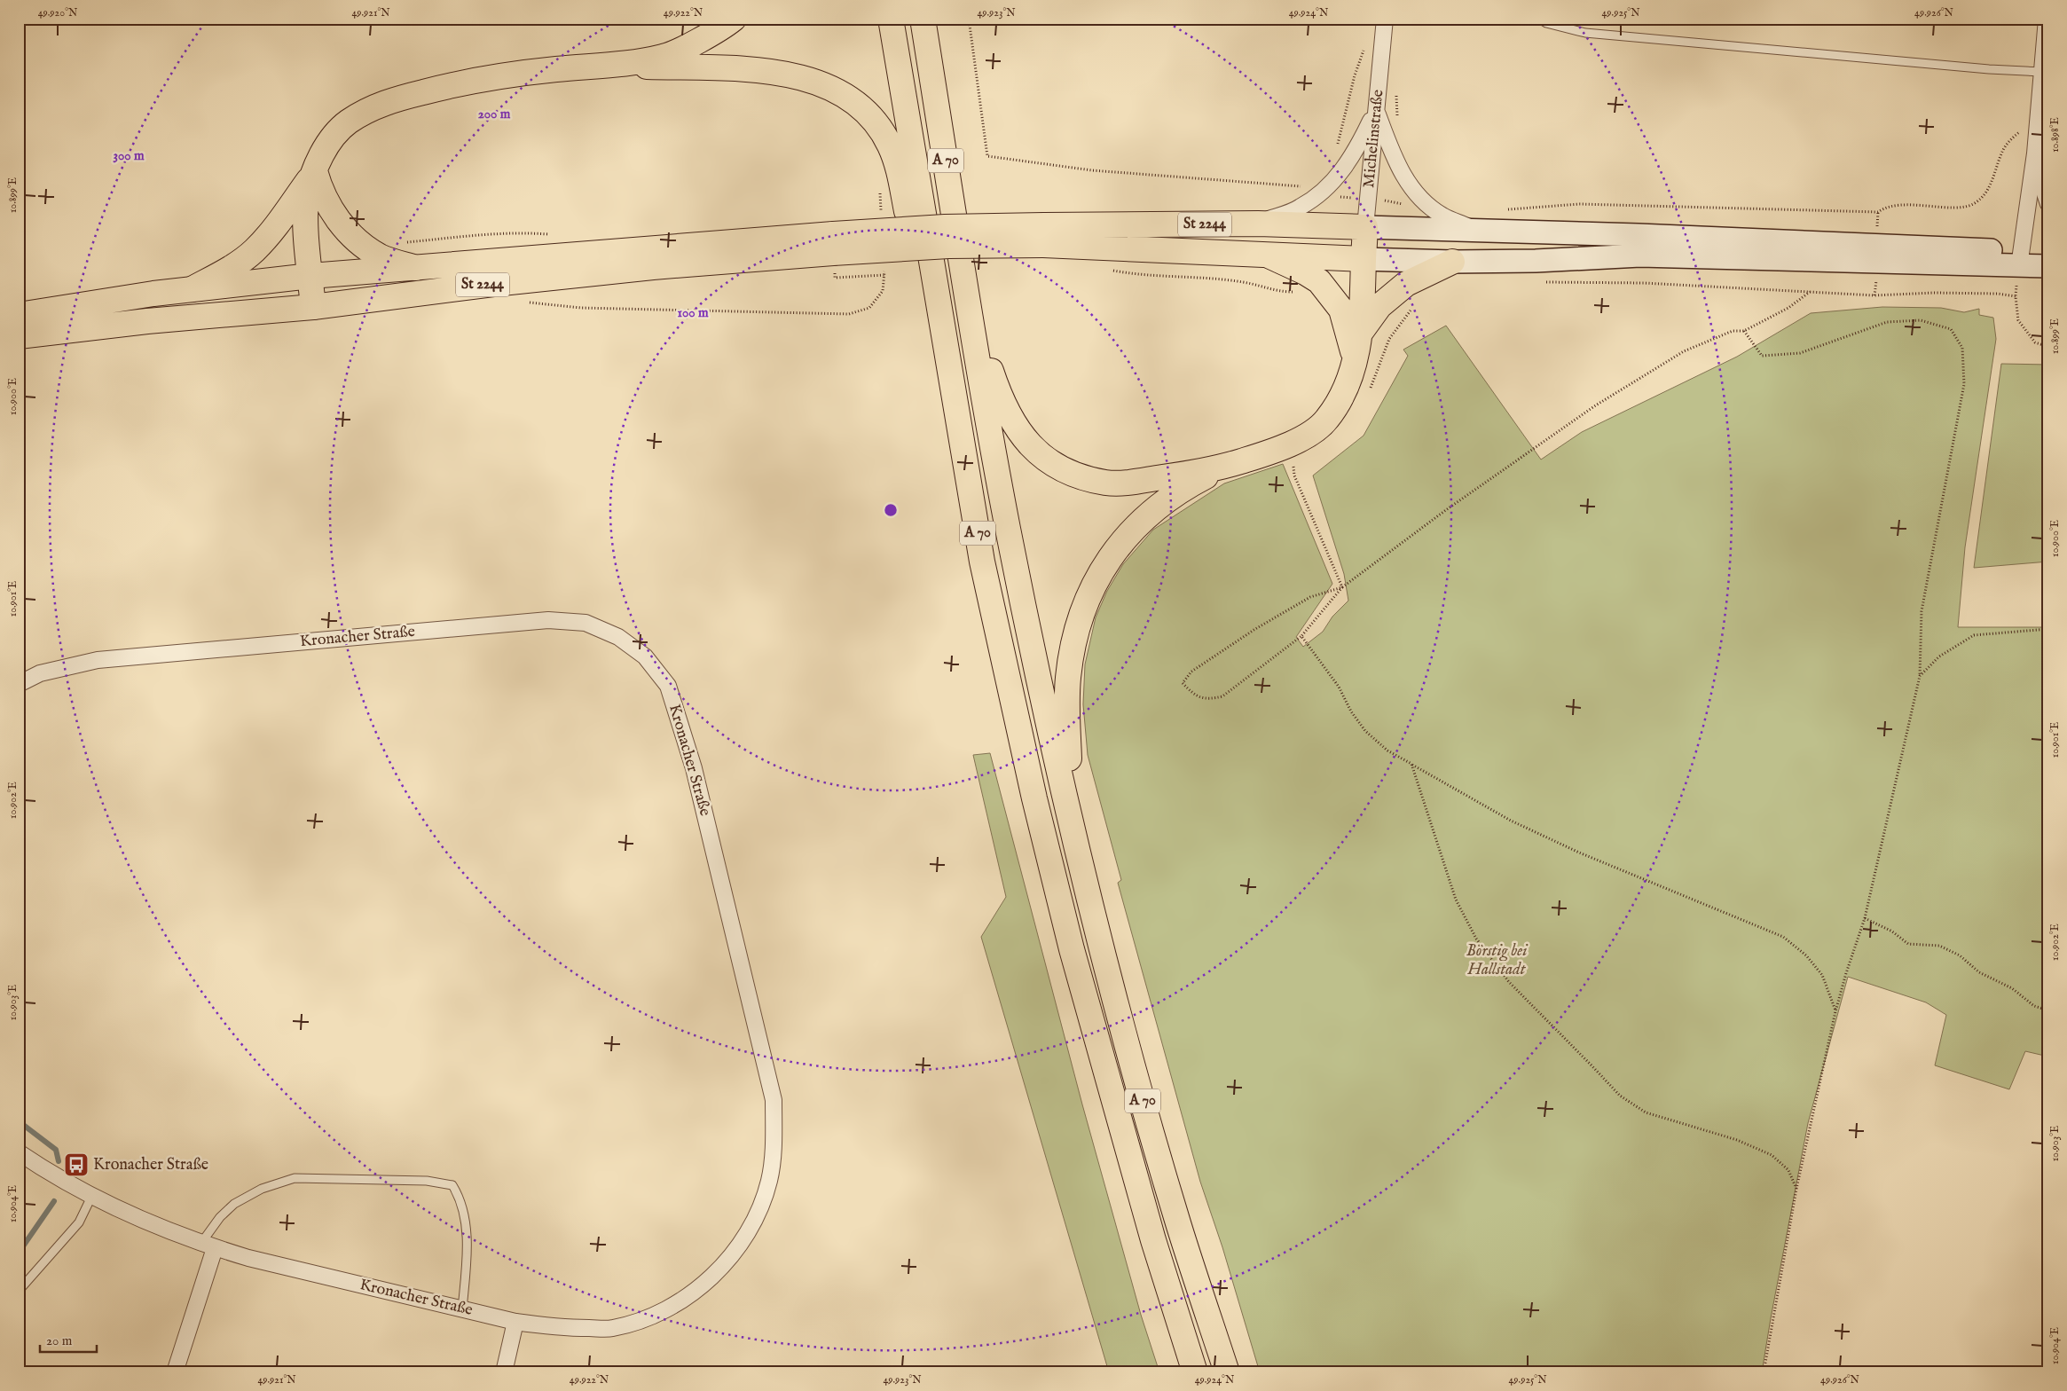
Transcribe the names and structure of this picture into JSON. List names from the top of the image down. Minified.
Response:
{"streets":{"main road":["Michelinstraße","A 70","St 2244"],"street":["Kronacher Straße"]},"crossings":[["Michelinstraße","St 2244"]],"parks":["Börstig bei Hallstadt"],"places":{"bus stop":["Kronacher Straße"]},"scale_bar":"20 m","coordinates":["49.920°N","49.921°N","49.922°N","49.923°N","49.924°N","49.925°N","49.926°N","10.898°E","10.899°E","10.900°E","10.901°E","10.902°E","10.903°E","10.904°E"],"rings":["200 m","300 m","100 m"]}
